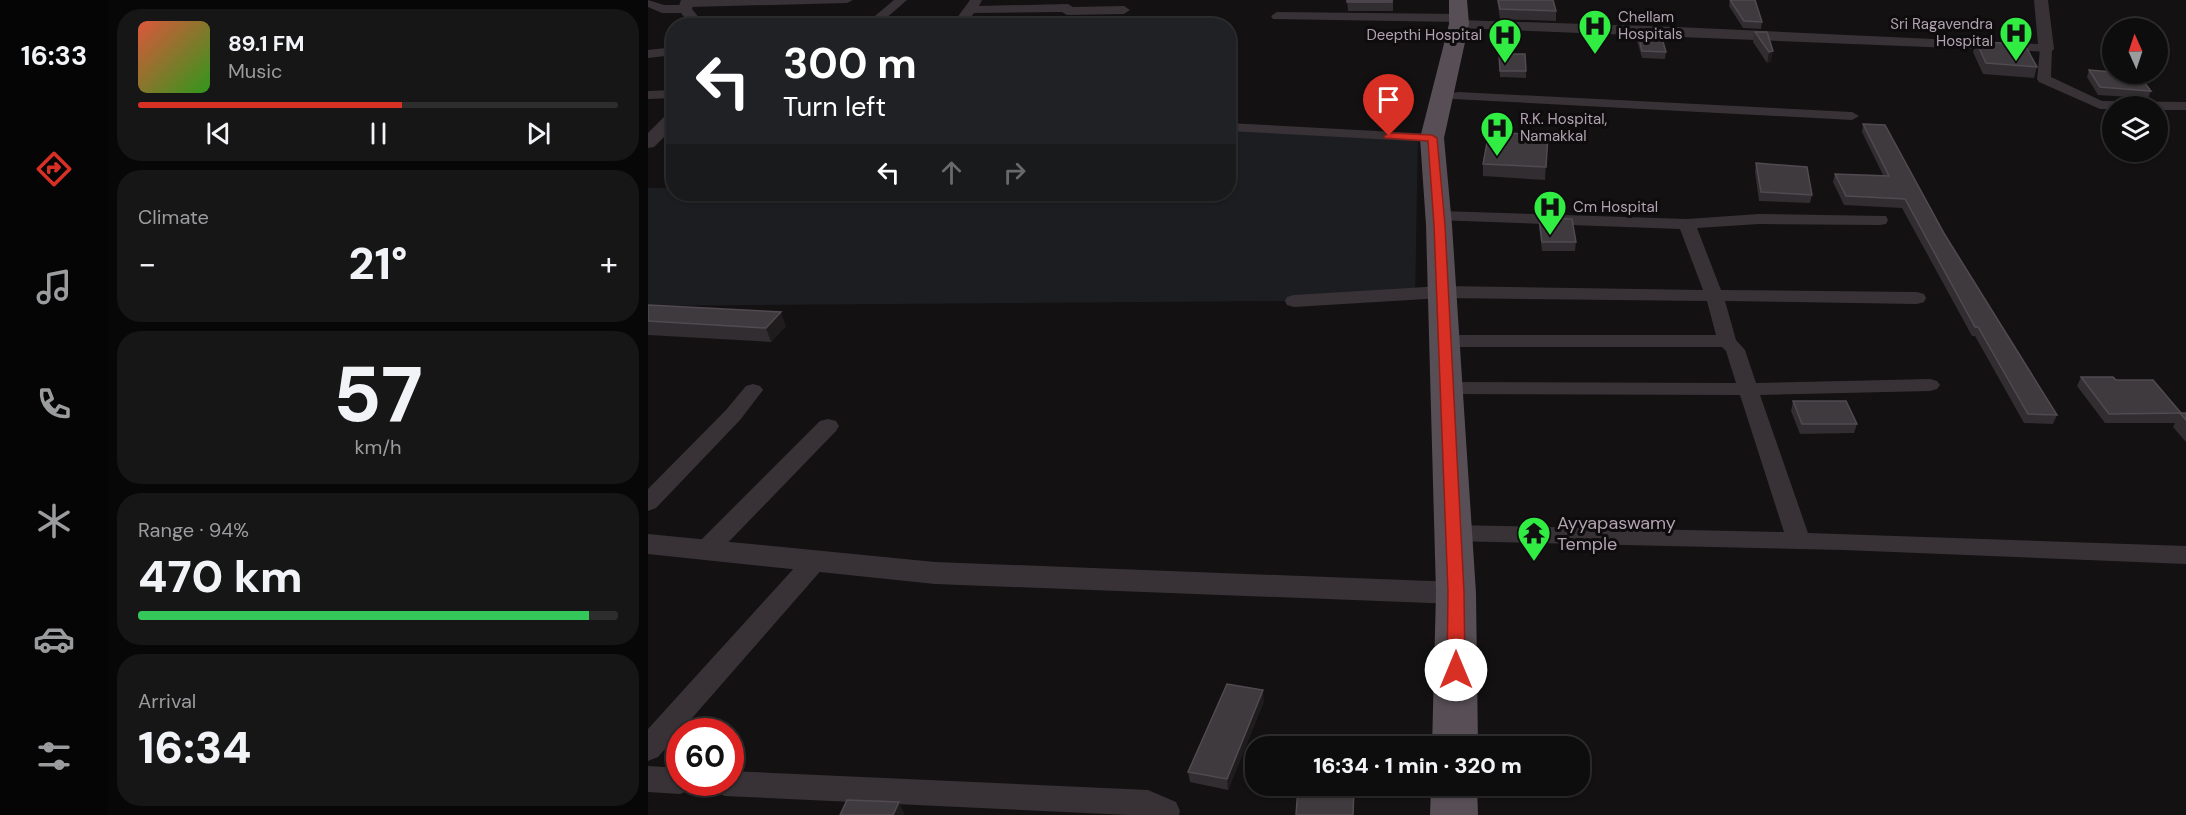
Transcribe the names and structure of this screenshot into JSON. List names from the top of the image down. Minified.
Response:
{"places":{"hospital":["Chellam Hospitals","Sri Ragavendra Hospital","Deepthi Hospital","R.K. Hospital, Namakkal","Cm Hospital"],"temple":["Ayyapaswamy Temple"]},"north":"top","page":{"tabs":"16:33","turn":["300 m","Turn left"],"song":["89.1 FM","Music"],"tile":["Climate",["57","km/h"],["Range · 94%","470 km"],["Arrival","16:34"]],"heat":["−","21°","+"],"limit":"60","trip":"16:34 · 1 min · 320 m"}}
